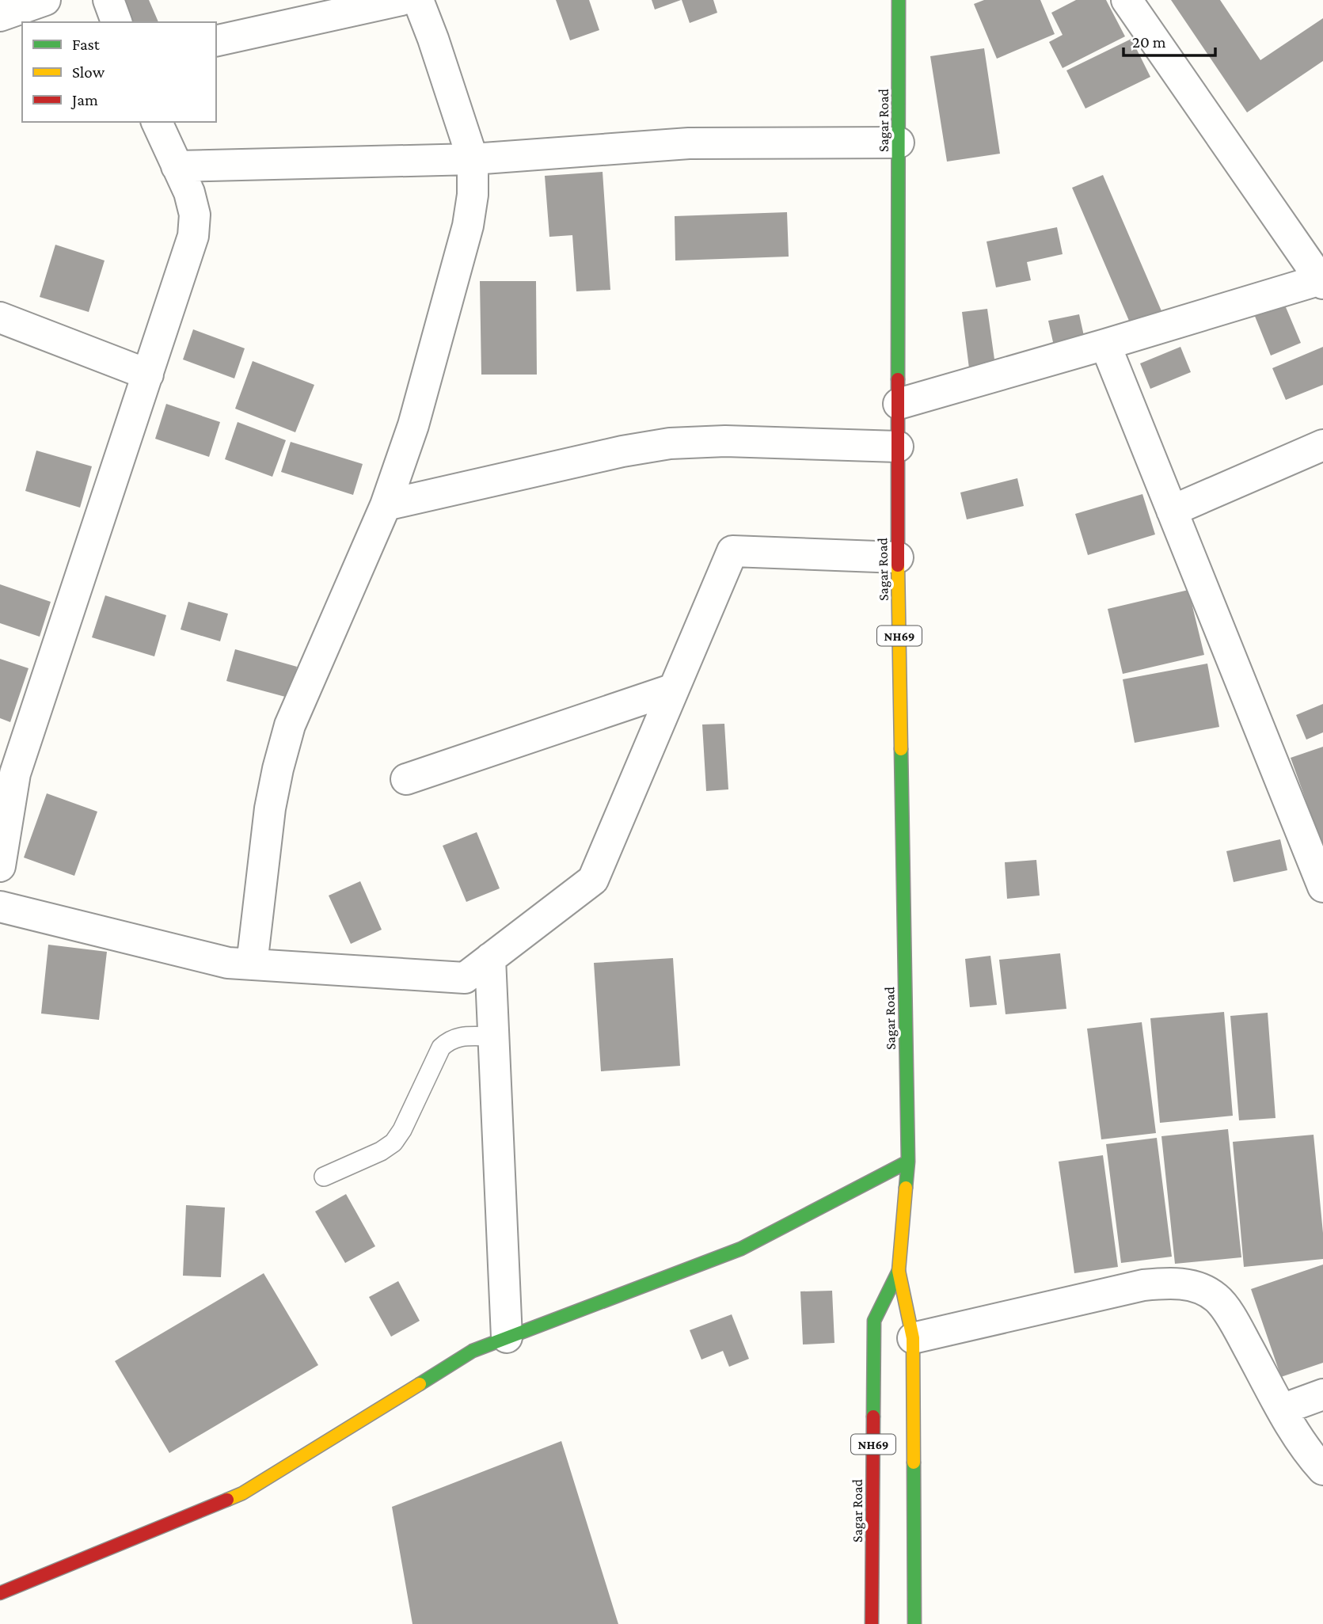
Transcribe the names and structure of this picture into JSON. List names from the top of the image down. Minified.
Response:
{"streets":{"main road":["Sagar Road","NH69"]},"legend":["Fast","Slow","Jam"],"scale_bar":"20 m"}
